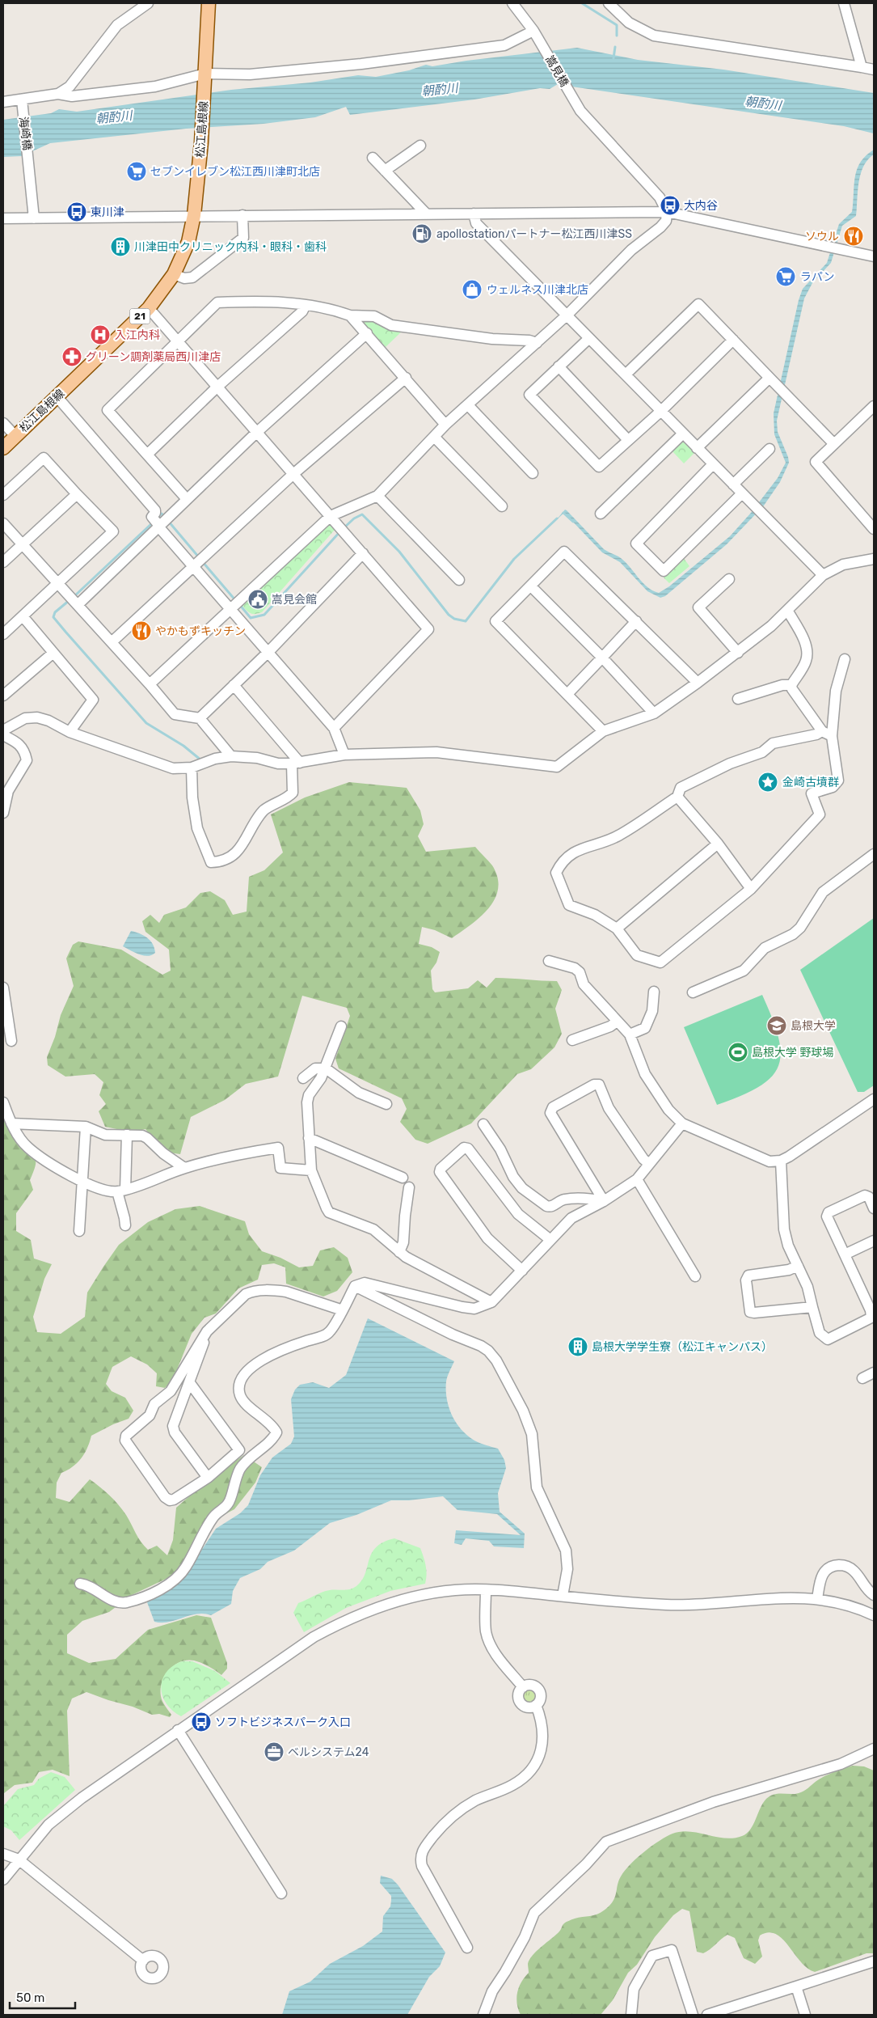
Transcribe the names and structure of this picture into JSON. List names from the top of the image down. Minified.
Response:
{"streets":{"main road":["松江島根線","21"],"street":["嵩見橋","海崎橋"]},"water":["朝酌川"],"places":{"supermarket":["セブンイレブン松江西川津町北店","ラパン"],"bus stop":["大内谷","東川津","ソフトビジネスパーク入口"],"fuel station":["apollostationパートナー松江西川津SS"],"restaurant":["ソウル","やかもずキッチン"],"building":["川津田中クリニック内科・眼科・歯科","島根大学学生寮（松江キャンパス）"],"shop":["ウェルネス川津北店"],"hospital":["入江内科"],"pharmacy":["グリーン調剤薬局西川津店"],"public building":["嵩見会館"],"place":["金崎古墳群"],"school or university":["島根大学"],"sports":["島根大学 野球場"],"office":["ベルシステム24"]},"scale_bar":"50 m"}
